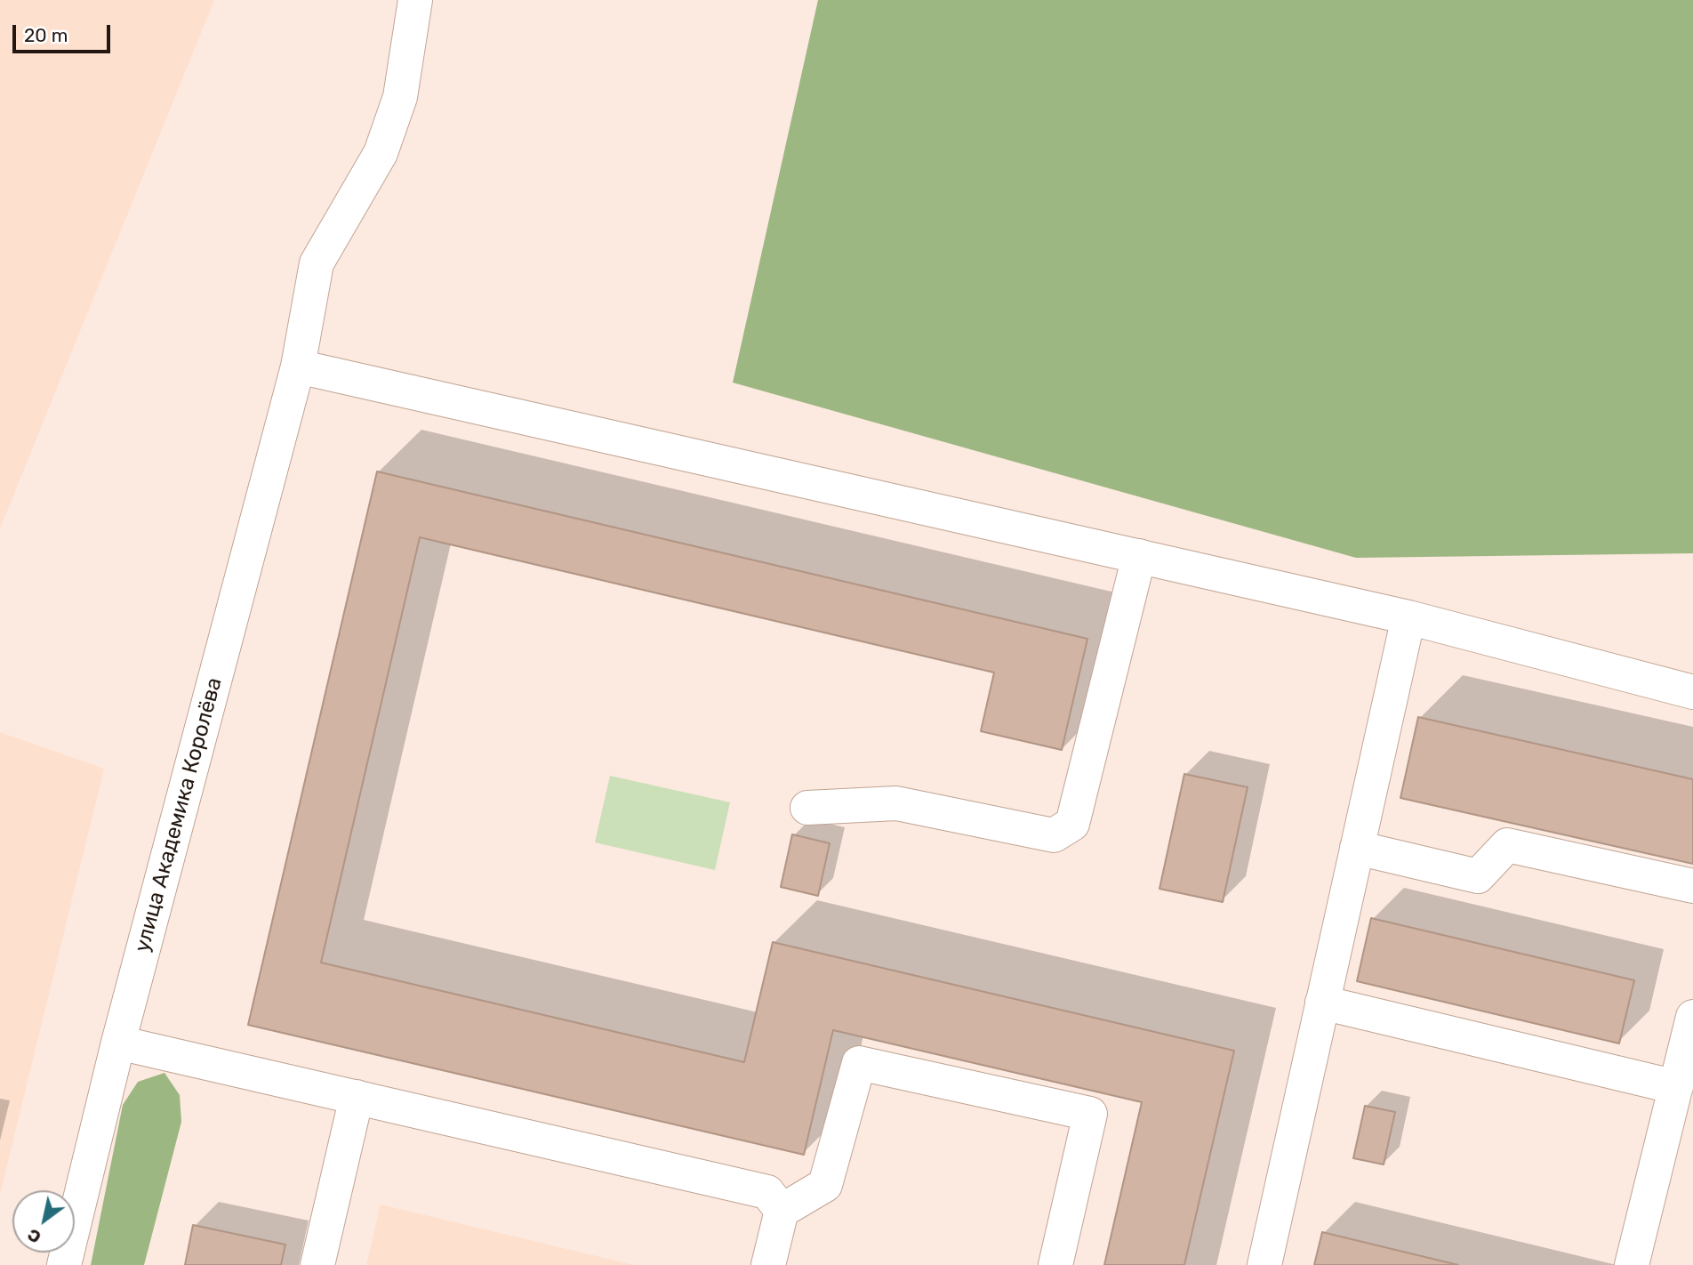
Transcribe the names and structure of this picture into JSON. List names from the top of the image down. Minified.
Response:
{"streets":{"street":["улица Академика Королёва"]},"scale_bar":"20 m","north":"bottom left"}
